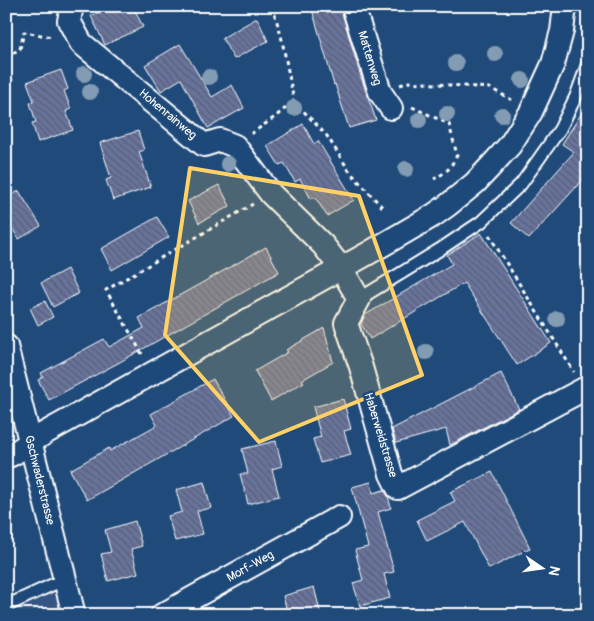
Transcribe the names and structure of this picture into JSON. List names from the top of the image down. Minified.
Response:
{"streets":{"street":["Mattenweg","Hohenrainweg","Haberweidstrasse","Gschwaderstrasse","Morf-Weg"]},"north":"right"}
